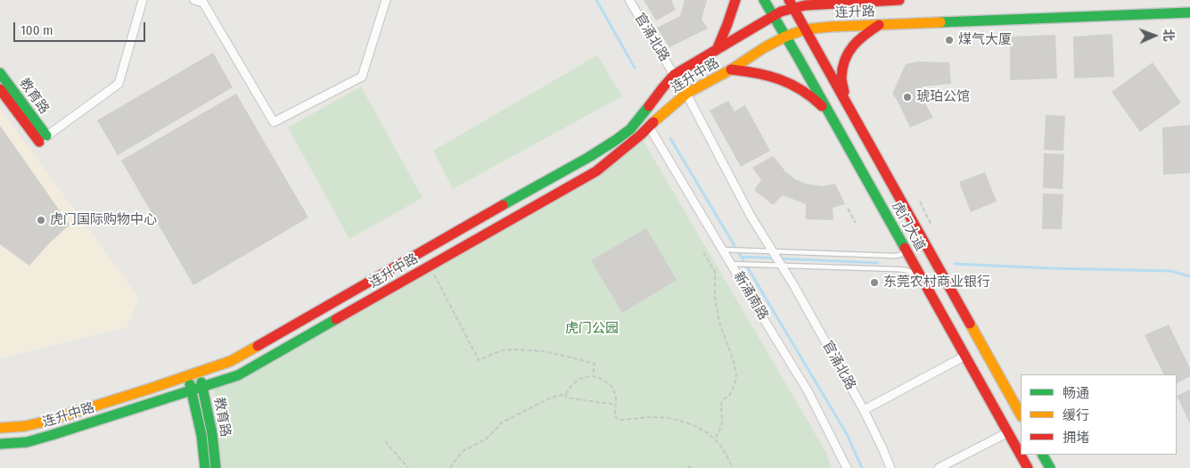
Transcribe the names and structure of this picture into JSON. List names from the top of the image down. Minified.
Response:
{"streets":{"main road":["连升路","连升中路","教育路","虎门大道"],"street":["官涌北路","新涌南路"]},"crossings":[["连升路","连升中路"],["连升路","虎门大道"],["官涌北路","连升中路"],["连升中路","教育路"],["连升中路","新涌南路"]],"parks":["虎门公园"],"places":["煤气大厦","琥珀公馆","虎门国际购物中心","东莞农村商业银行"],"legend":["畅通","缓行","拥堵"],"scale_bar":"100 m","north":"right"}
